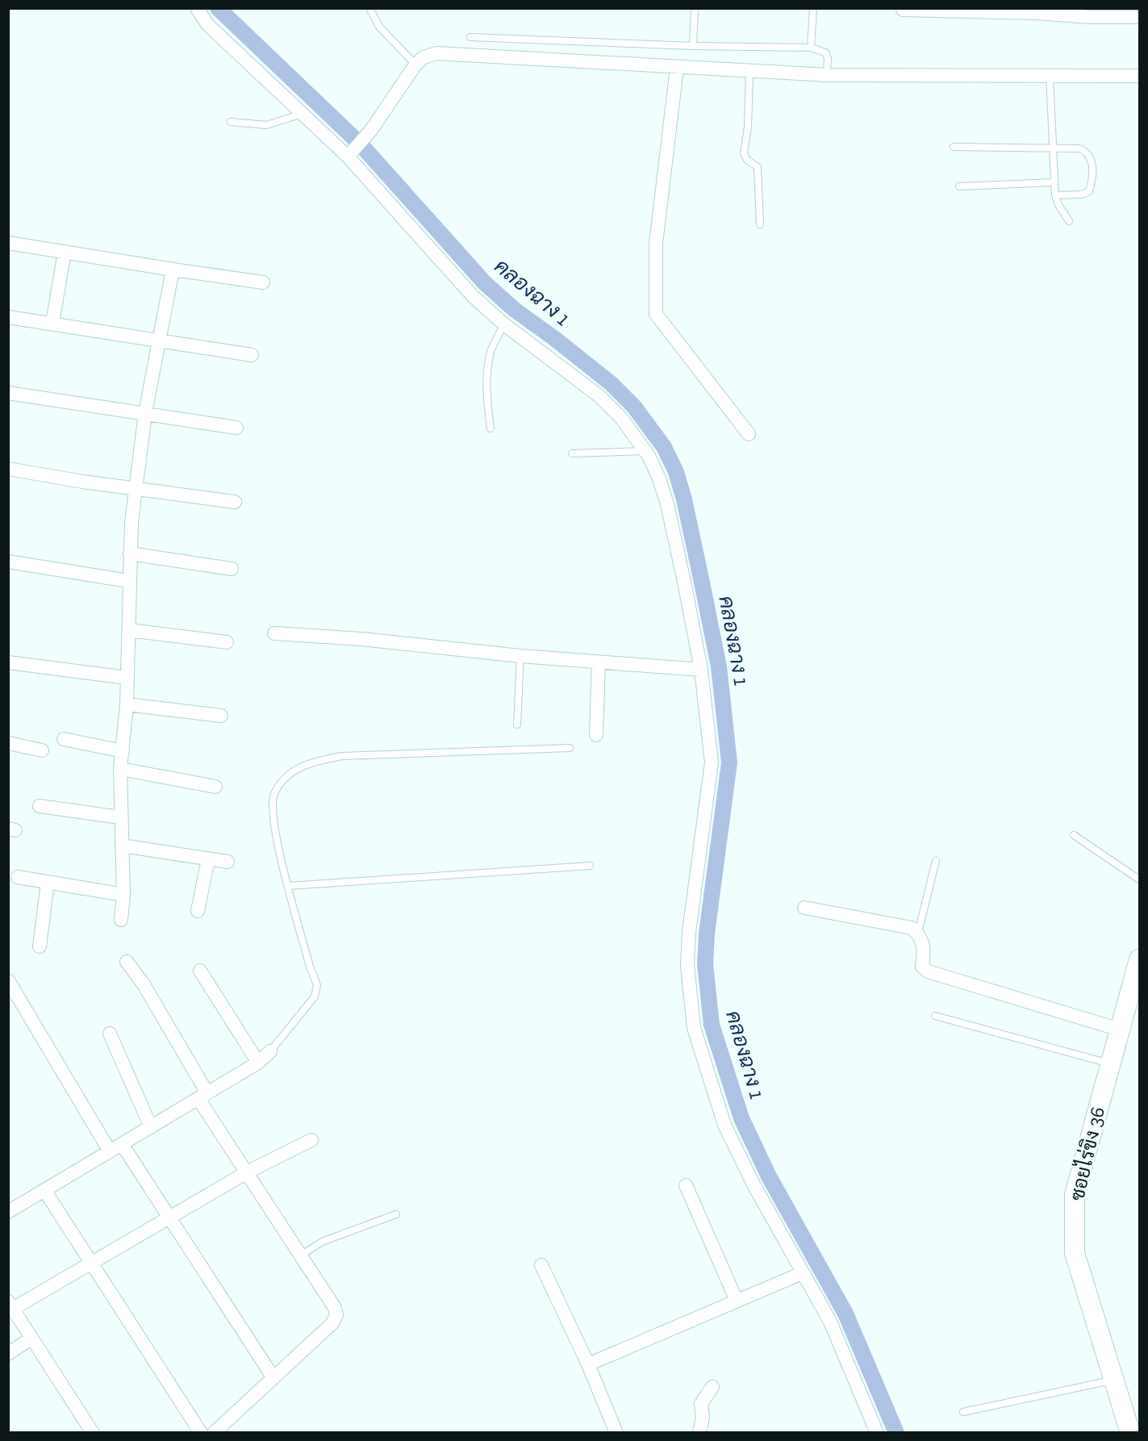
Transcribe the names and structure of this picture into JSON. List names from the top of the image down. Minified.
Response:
{"streets":{"street":["ซอยไร่ขิง 36"]},"water":["คลองฉาง 1"]}
